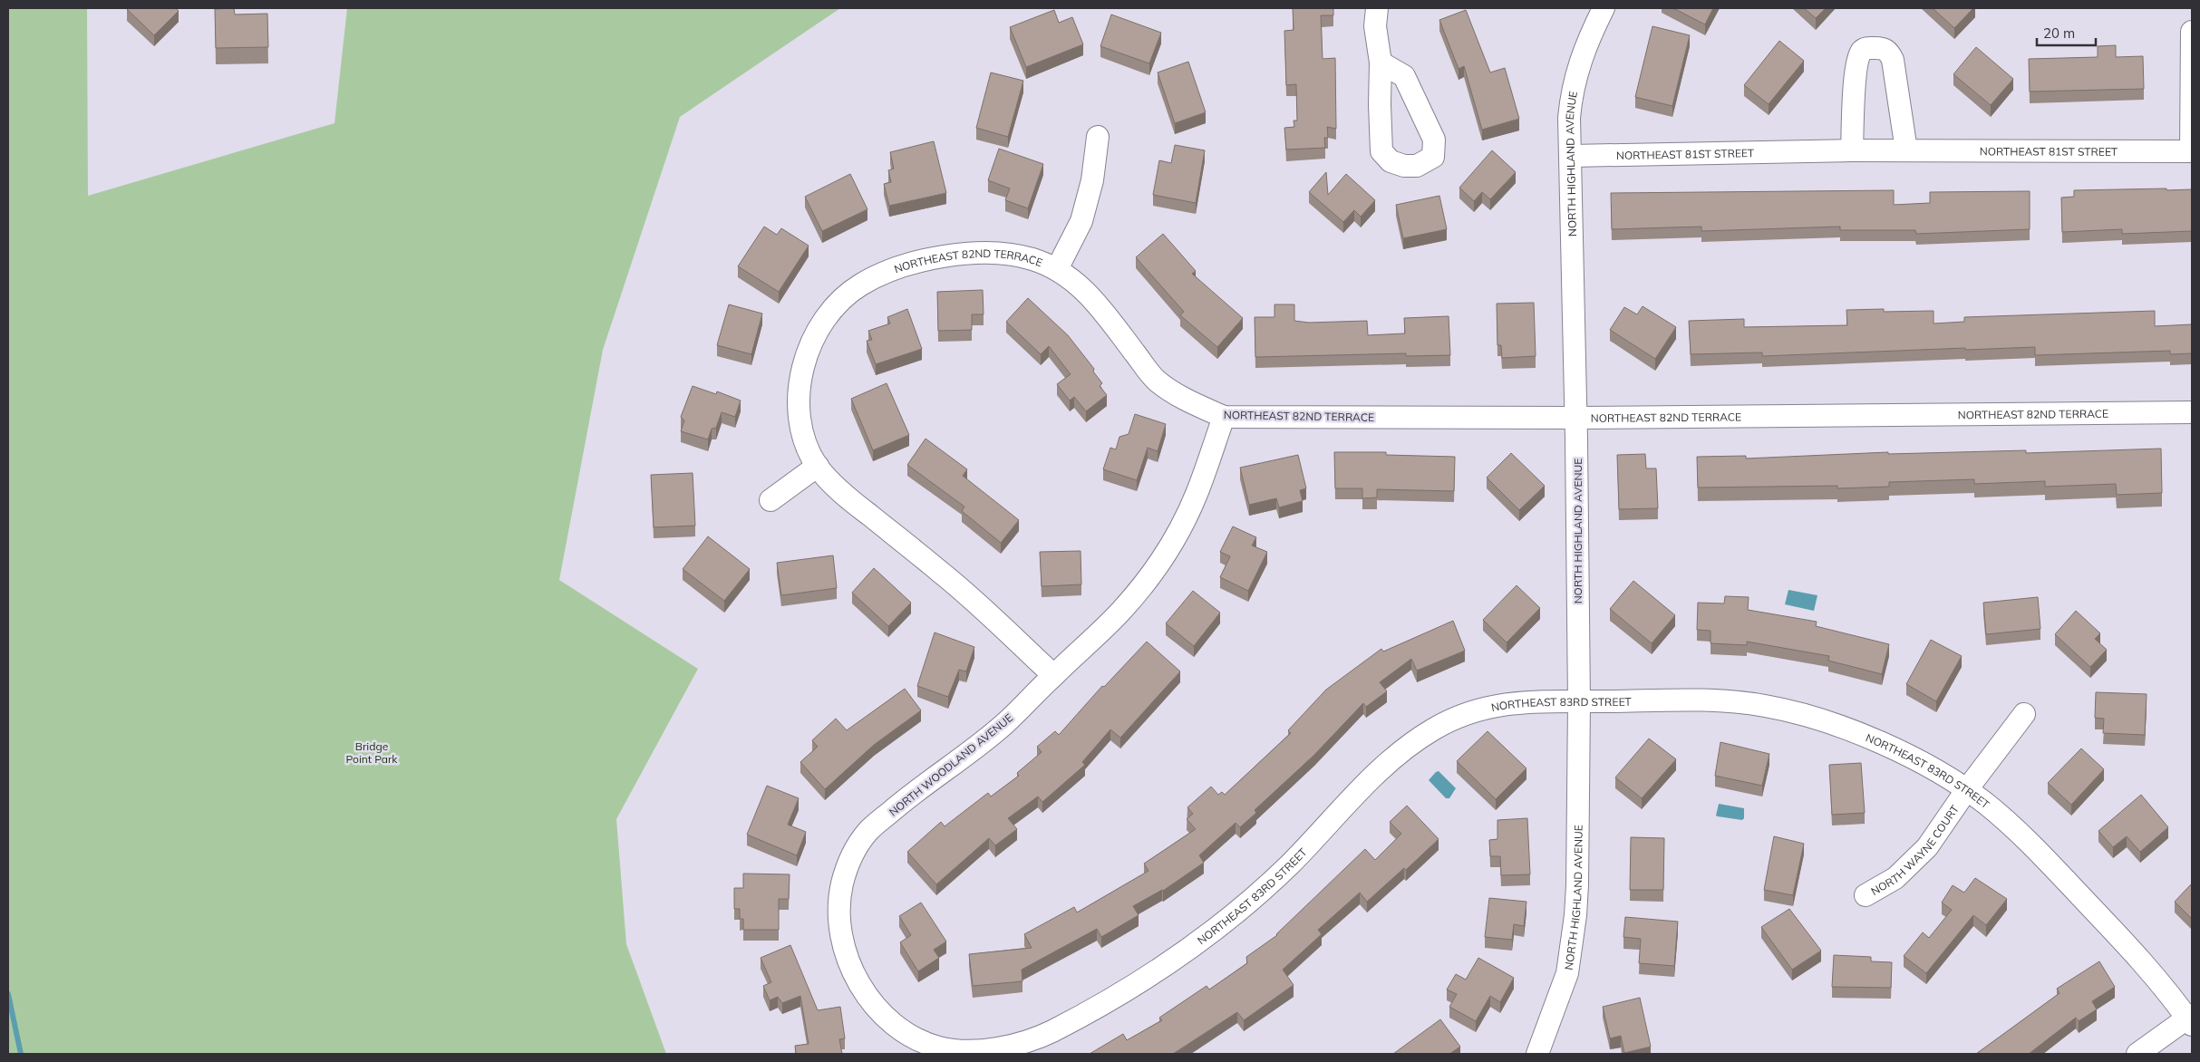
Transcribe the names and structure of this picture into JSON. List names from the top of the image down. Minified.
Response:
{"streets":{"street":["NORTHEAST 81ST STREET","NORTH HIGHLAND AVENUE","NORTHEAST 82ND TERRACE","NORTHEAST 83RD STREET","NORTH WOODLAND AVENUE","NORTH WAYNE COURT"]},"crossings":[["NORTHEAST 81ST STREET","NORTH HIGHLAND AVENUE"],["NORTH HIGHLAND AVENUE","NORTHEAST 82ND TERRACE"],["NORTH HIGHLAND AVENUE","NORTHEAST 83RD STREET"],["NORTHEAST 82ND TERRACE","NORTH WOODLAND AVENUE"],["NORTHEAST 83RD STREET","NORTH WOODLAND AVENUE"],["NORTHEAST 83RD STREET","NORTH WAYNE COURT"]],"parks":["Bridge Point Park"],"scale_bar":"20 m"}
